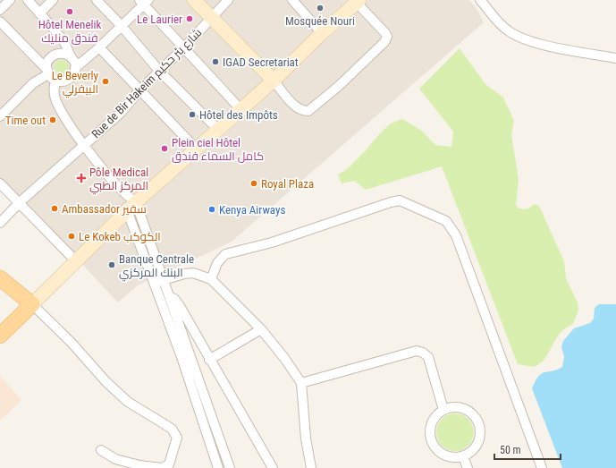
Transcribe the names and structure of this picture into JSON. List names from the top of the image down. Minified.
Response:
{"streets":{"street":["Rue de Bir Hakeim شارع بئر حكيم"]},"places":{"other":["Mosquée Nouri","Hôtel Menelik فندق منليك","Le Laurier","IGAD Secretariat","Le Beverly البيفرلي","Hôtel des Impôts","Time out","Plein ciel Hôtel كامل السماء فندق","Royal Plaza","Ambassador سفير","Kenya Airways","Le Kokeb الكوكب","Banque Centrale البنك المركزي"],"health":["Pôle Medical المركز الطبي"]},"scale_bar":"50 m"}
